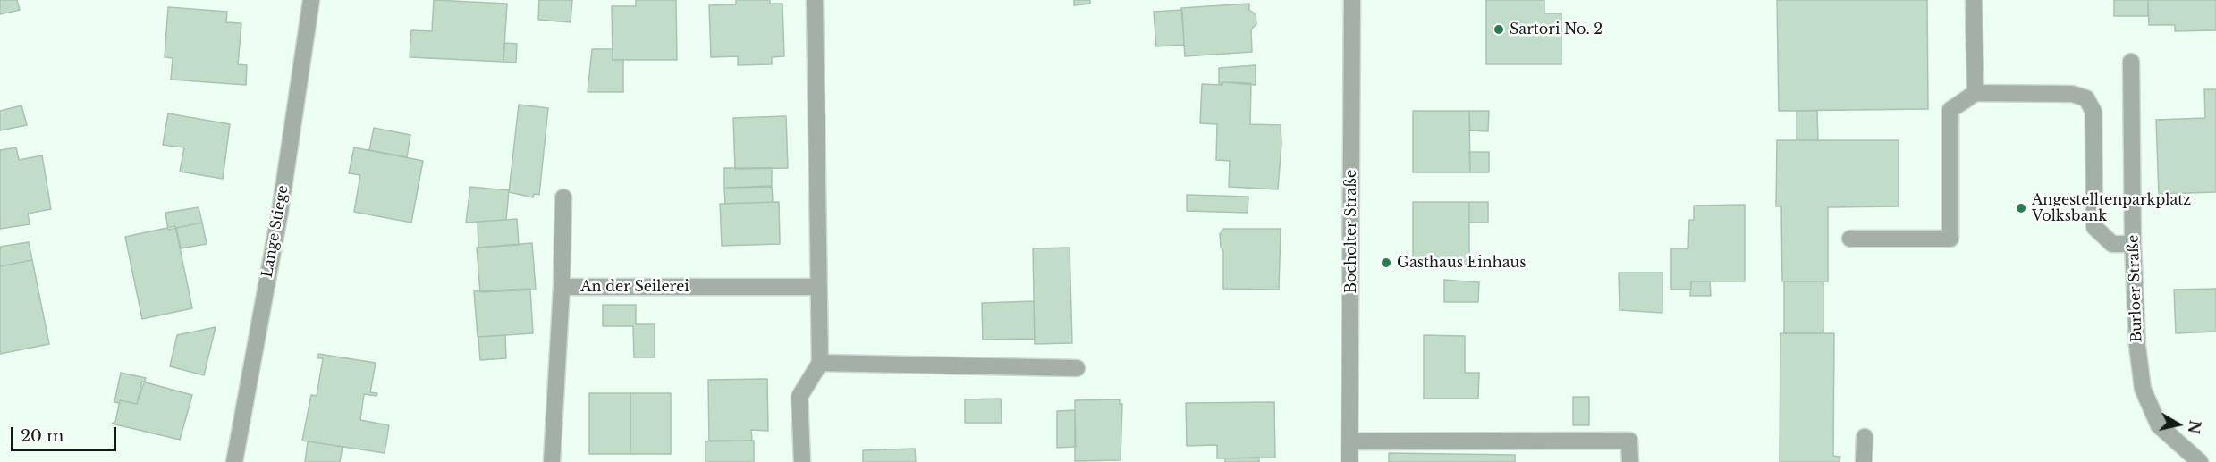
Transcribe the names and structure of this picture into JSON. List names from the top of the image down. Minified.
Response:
{"streets":{"street":["Lange Stiege","Bocholter Straße","An der Seilerei","Burloer Straße"]},"places":["Sartori No. 2","Angestelltenparkplatz Volksbank","Gasthaus Einhaus"],"scale_bar":"20 m","north":"right"}
